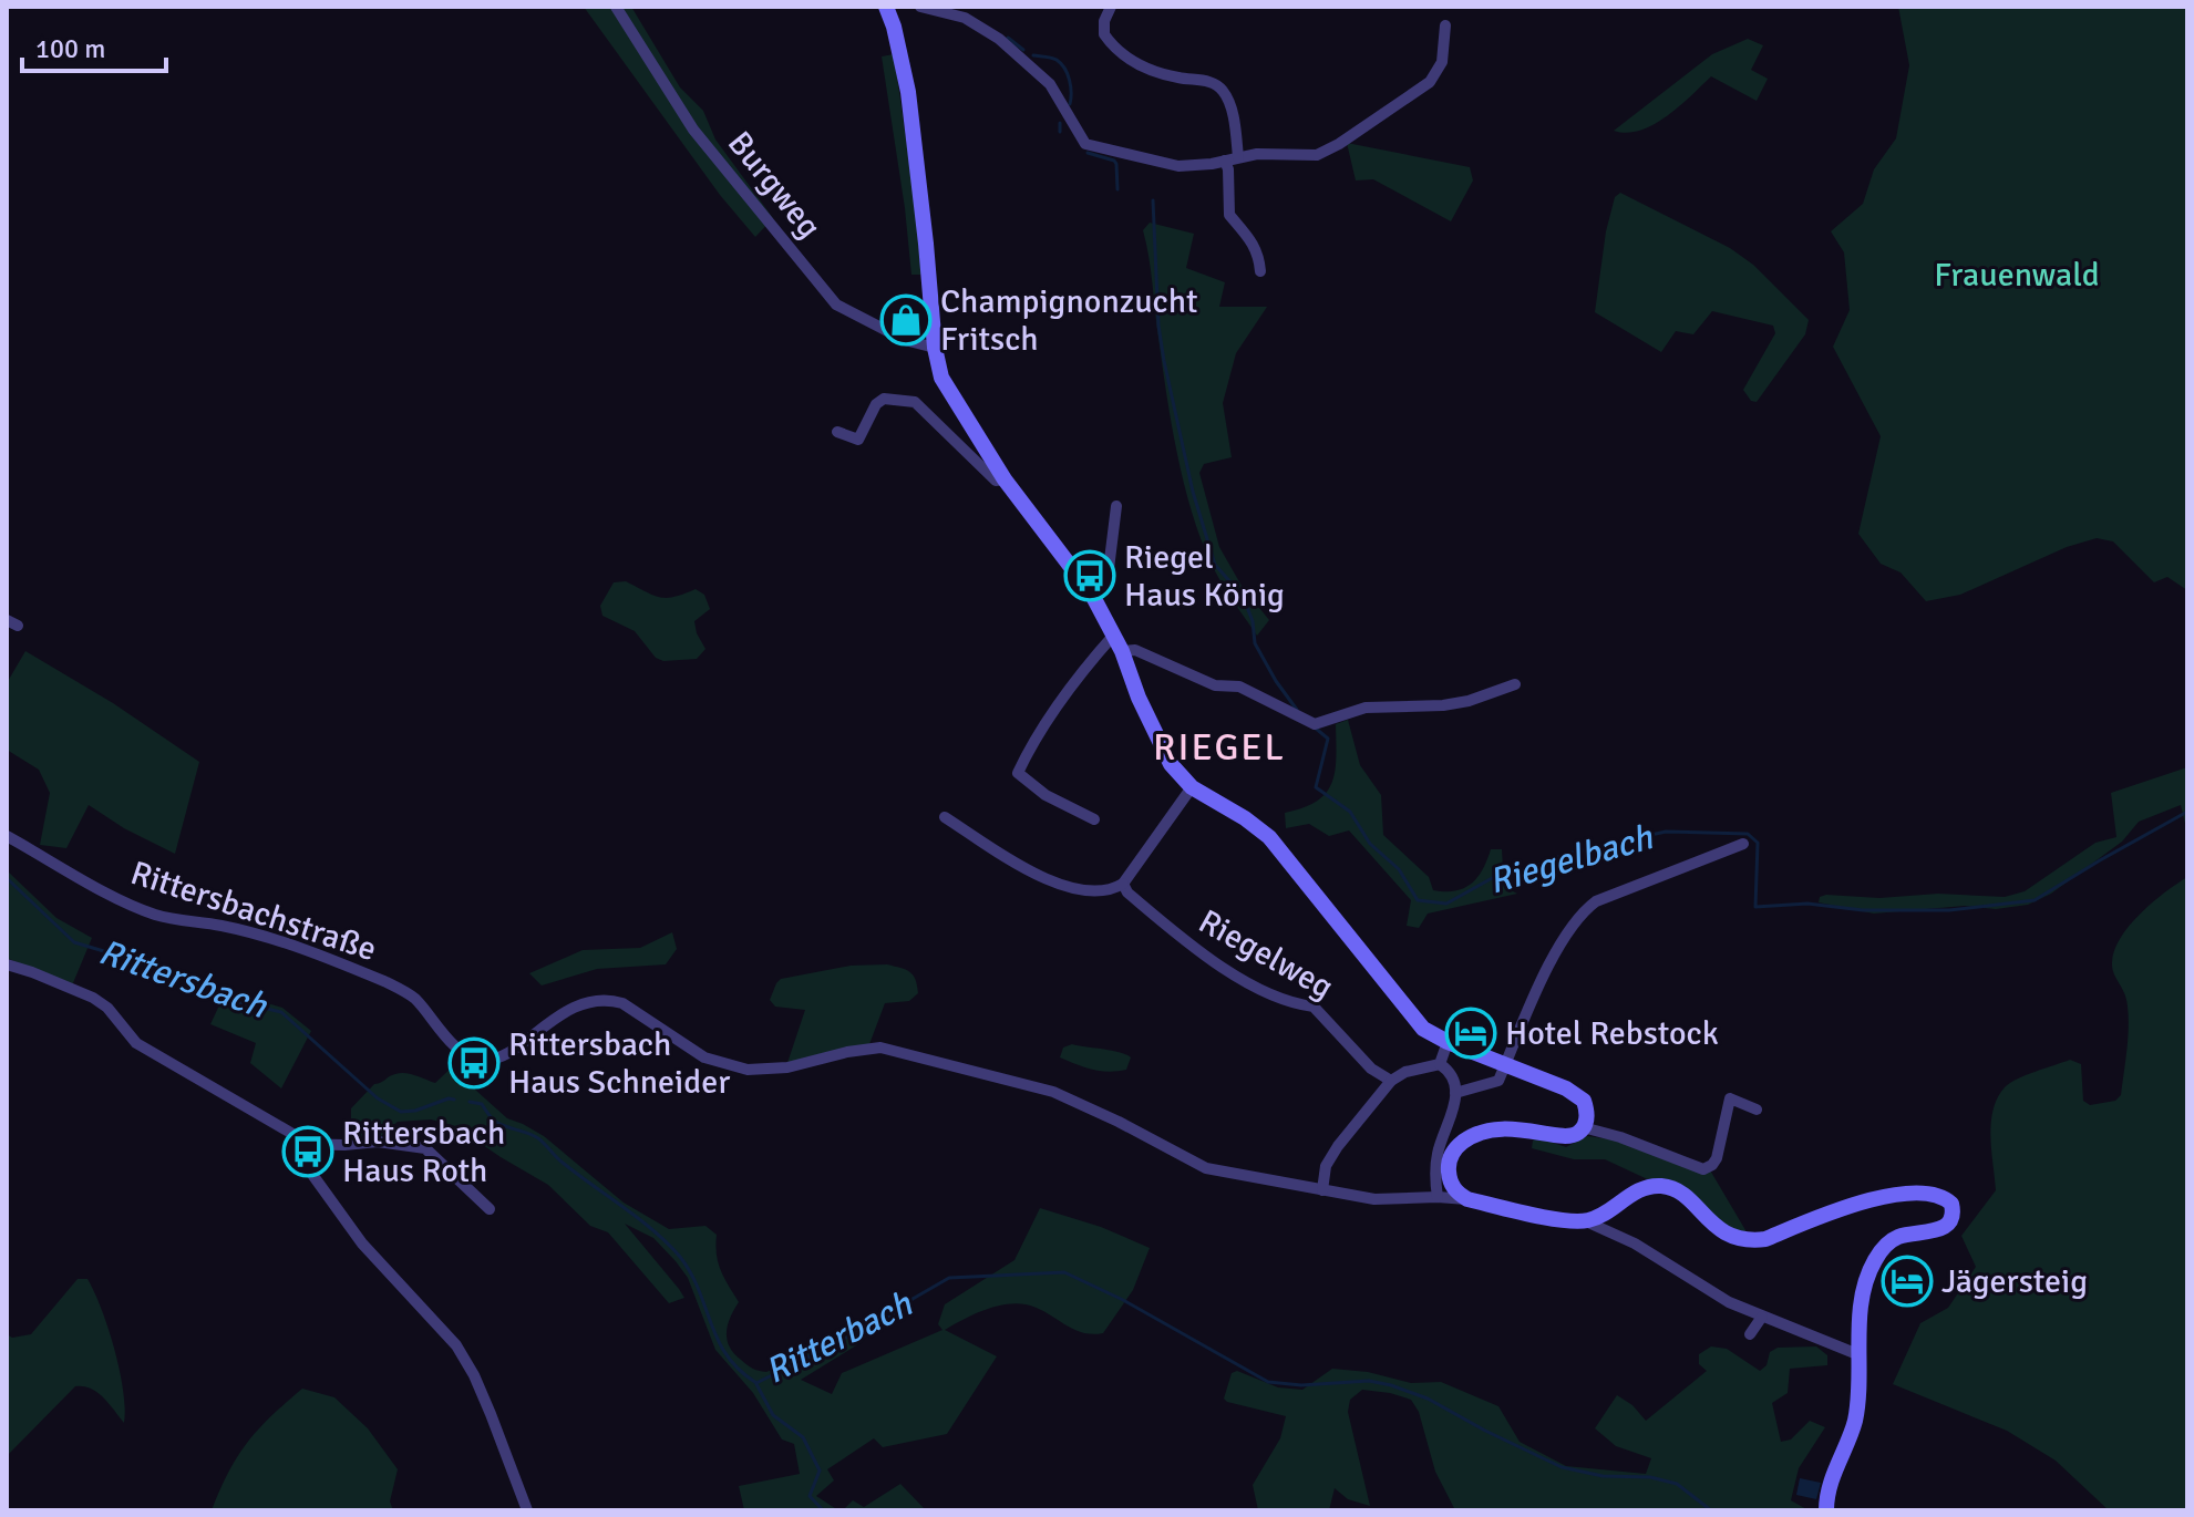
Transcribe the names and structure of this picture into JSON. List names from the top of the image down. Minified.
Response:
{"streets":{"street":["Burgweg","Rittersbachstraße","Riegelweg"]},"districts":["RIEGEL"],"water":["Riegelbach","Rittersbach","Ritterbach"],"parks":["Frauenwald"],"places":{"shop":["Champignonzucht Fritsch"],"bus stop":["Riegel Haus König","Rittersbach Haus Schneider","Rittersbach Haus Roth"],"hotel":["Hotel Rebstock","Jägersteig"]},"scale_bar":"100 m"}
